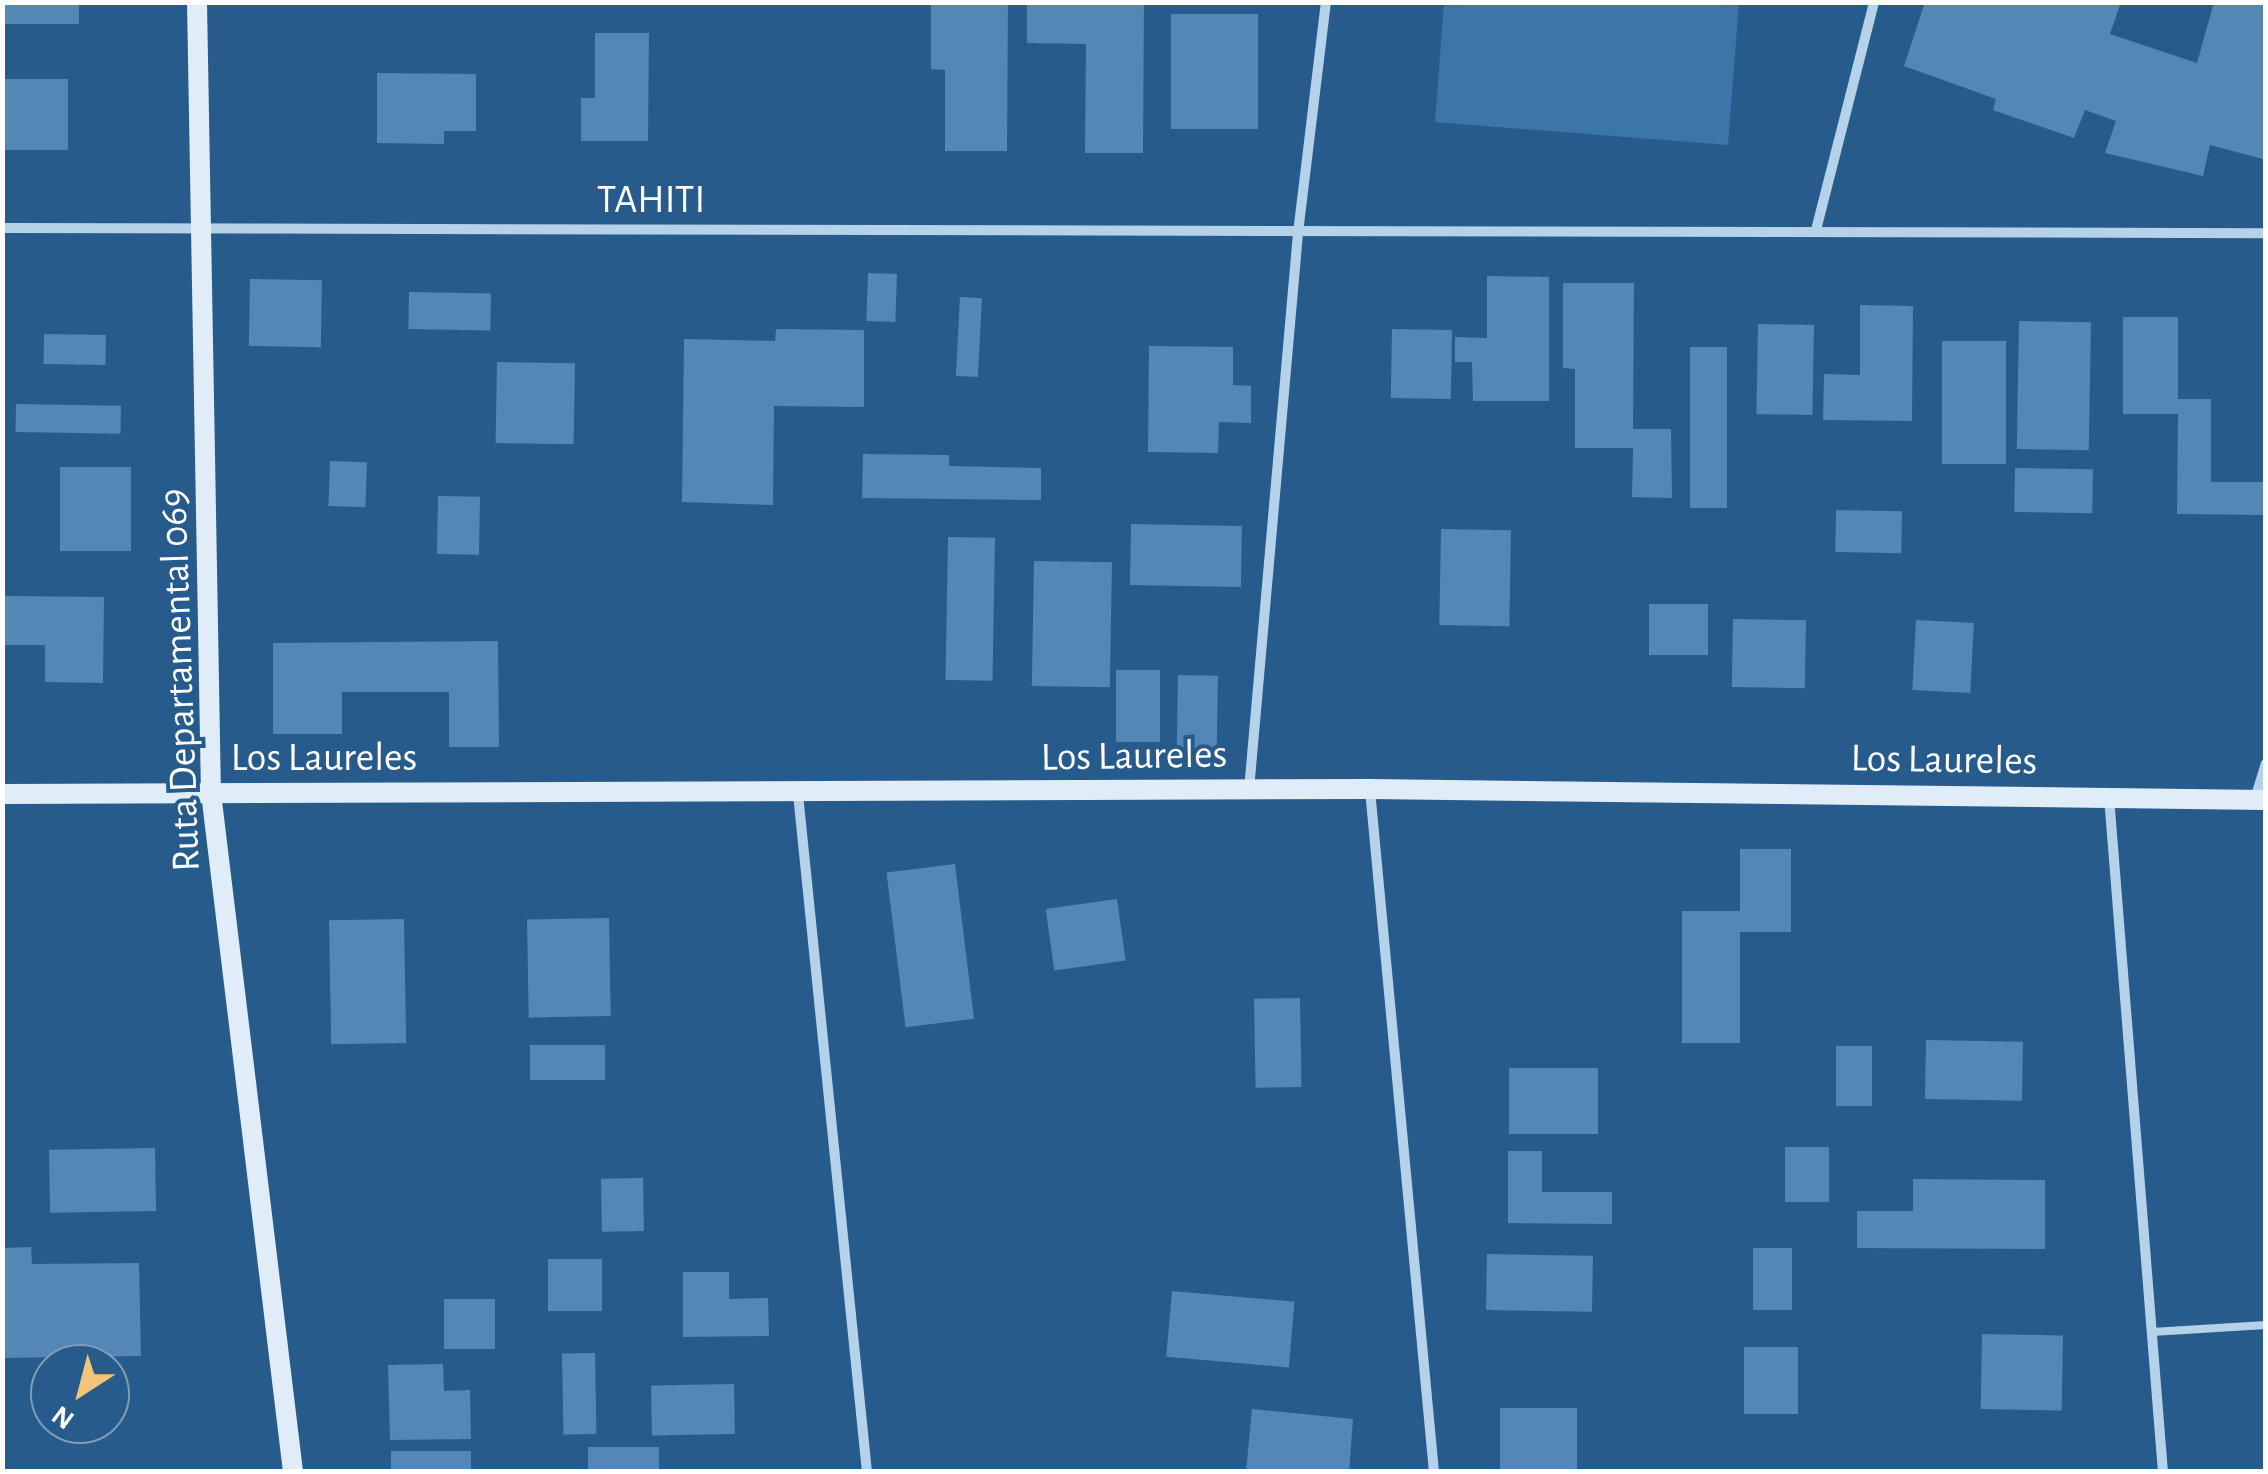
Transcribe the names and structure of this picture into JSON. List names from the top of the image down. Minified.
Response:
{"streets":{"street":["TAHITI","Ruta Departamental 069","Los Laureles"]},"crossings":[["TAHITI","Ruta Departamental 069"],["Ruta Departamental 069","Los Laureles"]],"north":"bottom left"}
